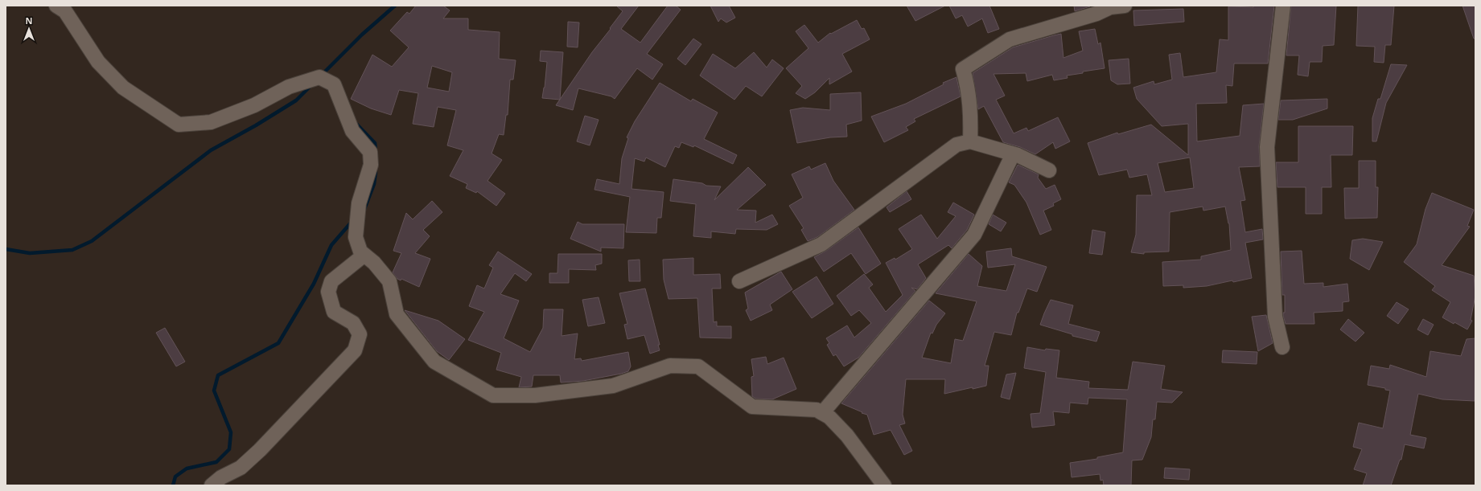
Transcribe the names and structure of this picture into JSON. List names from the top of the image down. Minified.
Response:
{"north":"top"}
